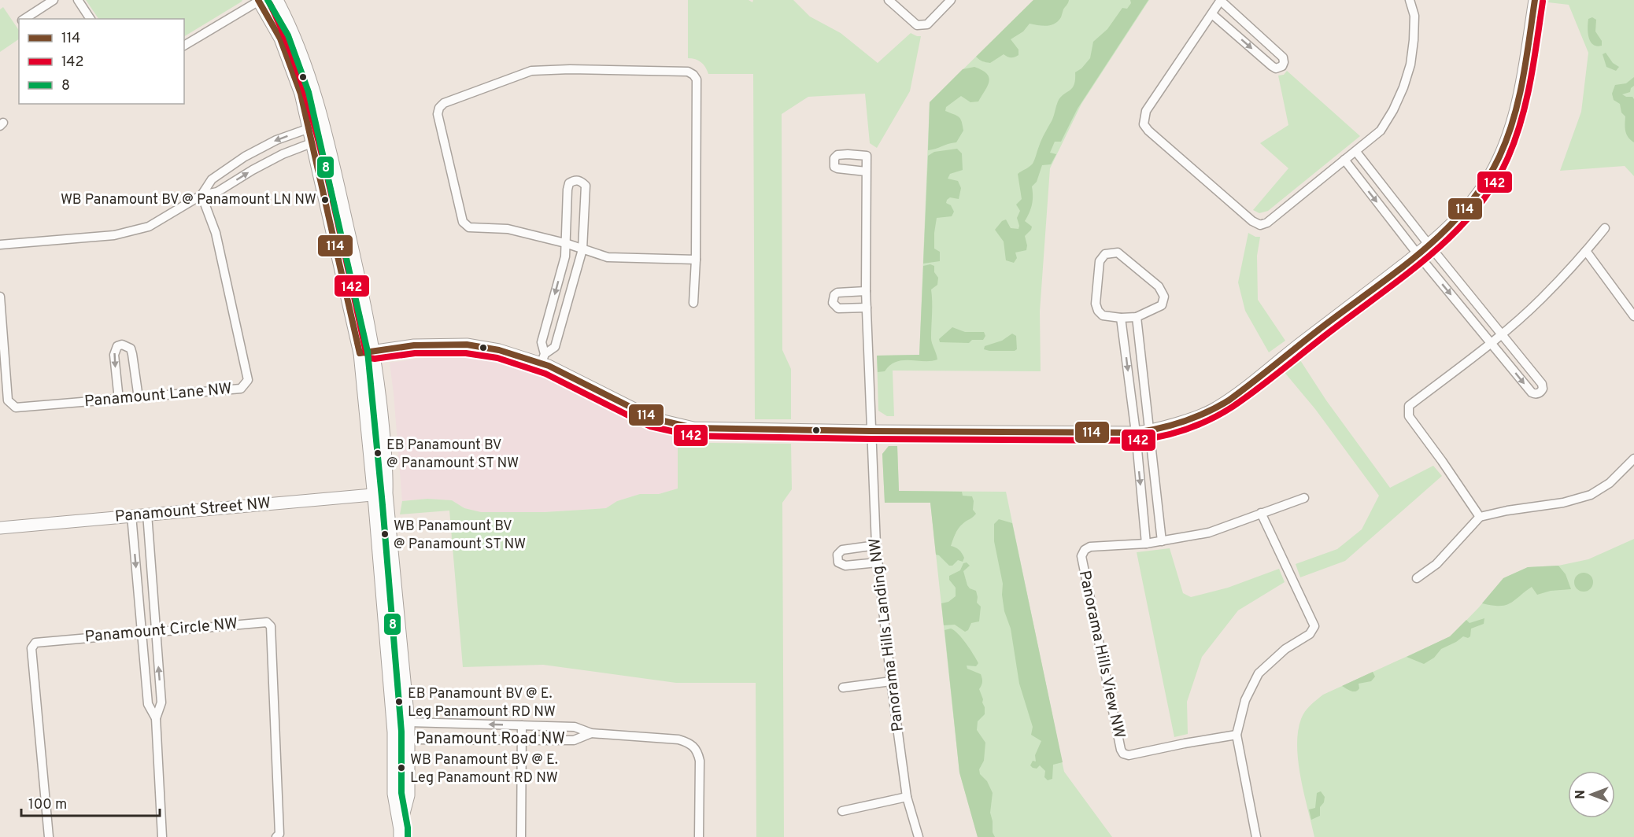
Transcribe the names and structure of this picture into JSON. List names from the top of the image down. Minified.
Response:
{"streets":{"street":["Panamount Lane NW","Panamount Street NW","Panamount Circle NW","Panorama Hills Landing NW","Panorama Hills View NW","Panamount Road NW"]},"places":["WB Panamount BV @ Panamount LN NW","EB Panamount BV @ Panamount ST NW","WB Panamount BV @ Panamount ST NW","EB Panamount BV @ E. Leg Panamount RD NW","WB Panamount BV @ E. Leg Panamount RD NW"],"lines":["transit line 114","transit line 8","transit line 142"],"legend":["114","142","8"],"scale_bar":"100 m","north":"left"}
